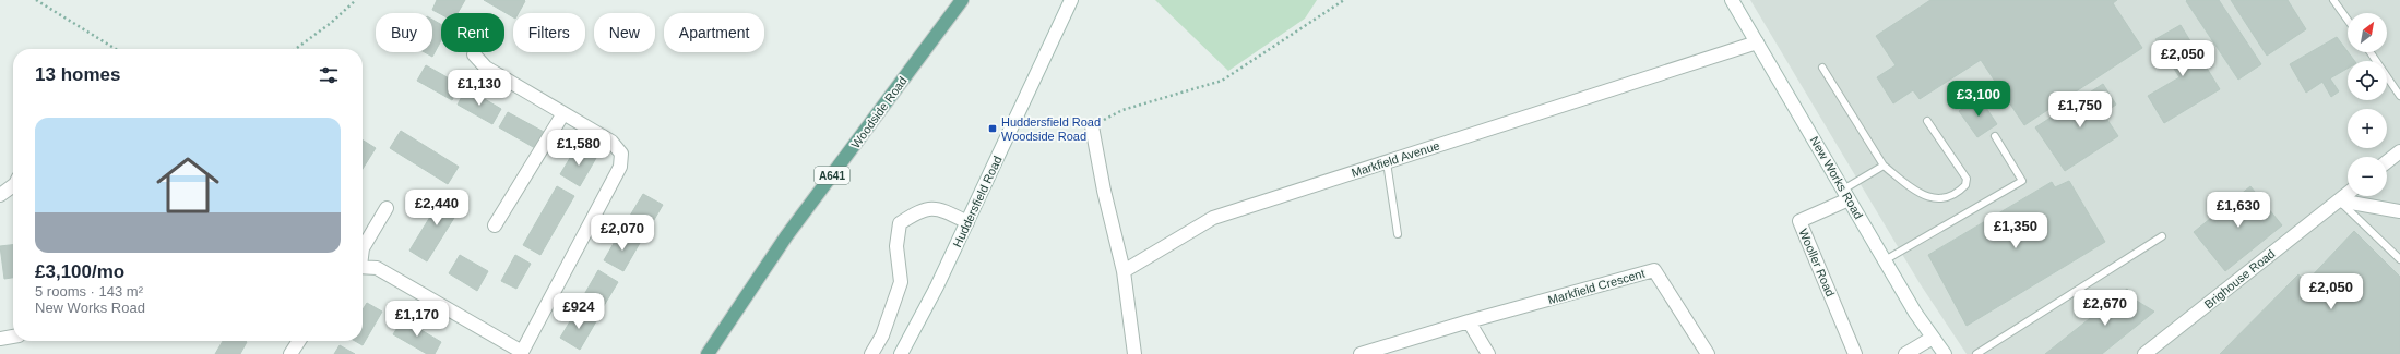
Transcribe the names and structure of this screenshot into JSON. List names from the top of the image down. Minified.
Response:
{"streets":{"main road":["Woodside Road","A641"],"street":["Markfield Avenue","New Works Road","Huddersfield Road","Wooller Road","Brighouse Road","Markfield Crescent"]},"crossings":[["Markfield Avenue","New Works Road"],["New Works Road","Wooller Road"]],"places":{"transit":["Huddersfield Road Woodside Road"]},"north":"top right","page":{"map_buttons":["+","−"],"chip":["Buy","Rent","Filters","New","Apartment"],"price":["£2,050","£1,130","£3,100","£1,750","£1,580","£2,440","£1,630","£1,350","£2,070","£2,050","£2,670","£924","£1,170"],"heading":"13 homes","list":[{"name":"£3,100/mo","note":"5 rooms · 143 m² · New Works Road"}]}}
